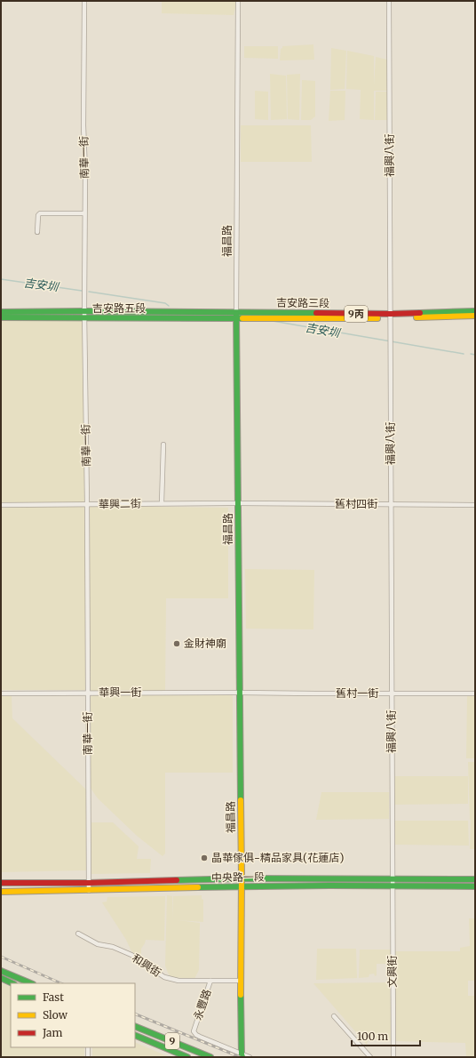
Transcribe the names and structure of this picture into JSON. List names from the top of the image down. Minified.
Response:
{"streets":{"street":["福興八街","南華一街","福昌路","吉安路三段","吉安路五段","9丙","華興二街","舊村四街","華興一街","舊村一街","中央路一段","和興街","文興街","永豐路","9"]},"crossings":[["福興八街","吉安路三段"],["福興八街","舊村四街"],["福興八街","舊村一街"],["福興八街","中央路一段"],["福興八街","文興街"],["南華一街","吉安路五段"],["南華一街","華興二街"],["南華一街","華興一街"],["南華一街","中央路一段"],["福昌路","吉安路三段"],["福昌路","吉安路五段"],["福昌路","華興二街"],["福昌路","舊村四街"],["福昌路","華興一街"],["福昌路","舊村一街"],["福昌路","中央路一段"],["福昌路","和興街"],["福昌路","永豐路"],["吉安路三段","吉安路五段"],["華興二街","舊村四街"],["華興一街","舊村一街"],["中央路一段","文興街"],["和興街","永豐路"]],"water":["吉安圳"],"places":["金財神廟","晶華傢俱-精品家具(花蓮店)"],"legend":["Fast","Slow","Jam"],"scale_bar":"100 m"}
